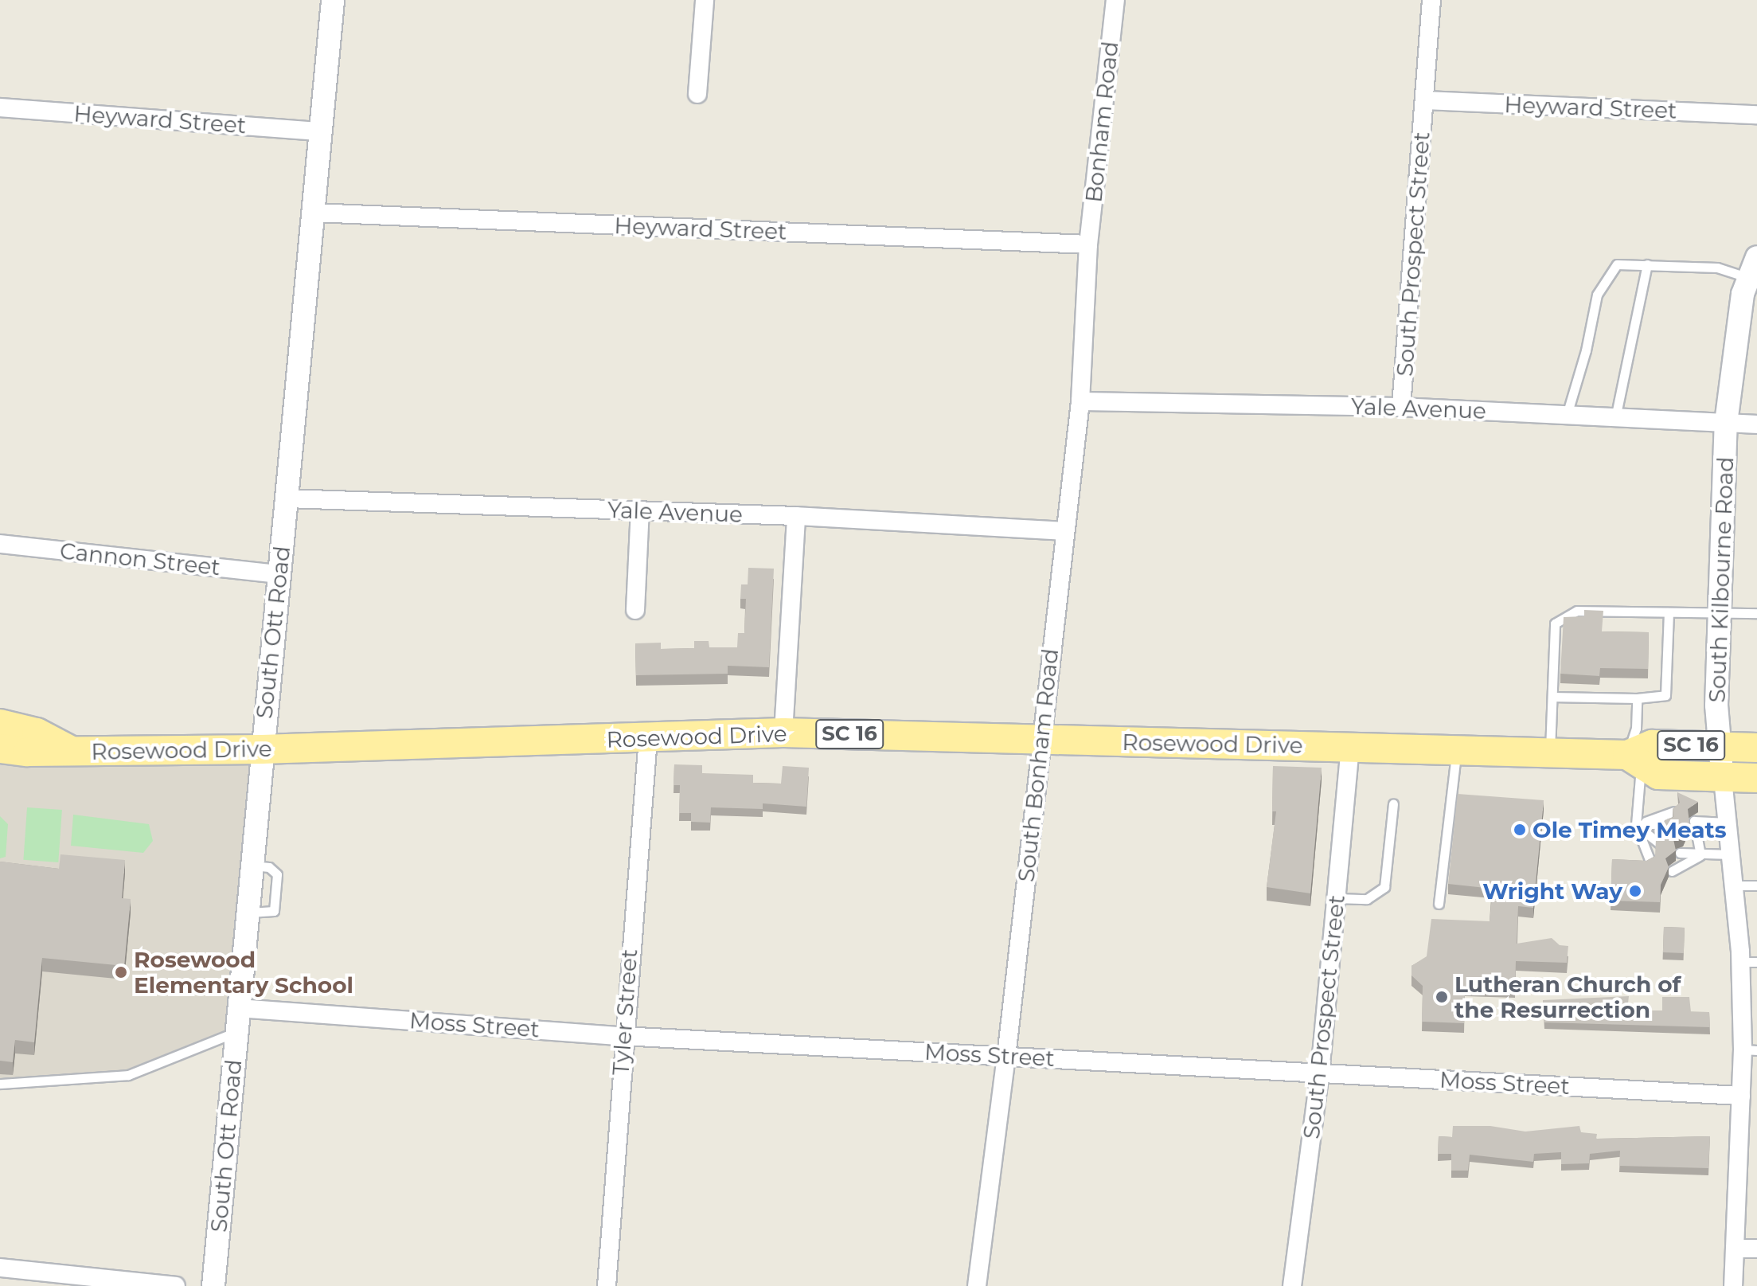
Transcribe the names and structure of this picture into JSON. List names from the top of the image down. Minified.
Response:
{"streets":{"main road":["SC 16","Rosewood Drive"],"street":["Heyward Street","Bonham Road","South Prospect Street","Yale Avenue","Cannon Street","South Kilbourne Road","South Ott Road","South Bonham Road","Tyler Street","Moss Street"]},"crossings":[["Heyward Street","Bonham Road"],["Heyward Street","South Prospect Street"],["Heyward Street","South Ott Road"],["Heyward Street","South Bonham Road"],["Bonham Road","South Bonham Road"],["South Prospect Street","Yale Avenue"],["South Prospect Street","Rosewood Drive"],["South Prospect Street","Moss Street"],["Yale Avenue","South Kilbourne Road"],["Yale Avenue","South Ott Road"],["Yale Avenue","South Bonham Road"],["Cannon Street","South Ott Road"],["South Kilbourne Road","Rosewood Drive"],["South Kilbourne Road","Moss Street"],["South Ott Road","Rosewood Drive"],["South Ott Road","Moss Street"],["Rosewood Drive","South Bonham Road"],["Rosewood Drive","Tyler Street"],["South Bonham Road","Moss Street"],["Tyler Street","Moss Street"]],"places":["Ole Timey Meats","Wright Way","Rosewood Elementary School","Lutheran Church of the Resurrection"]}
